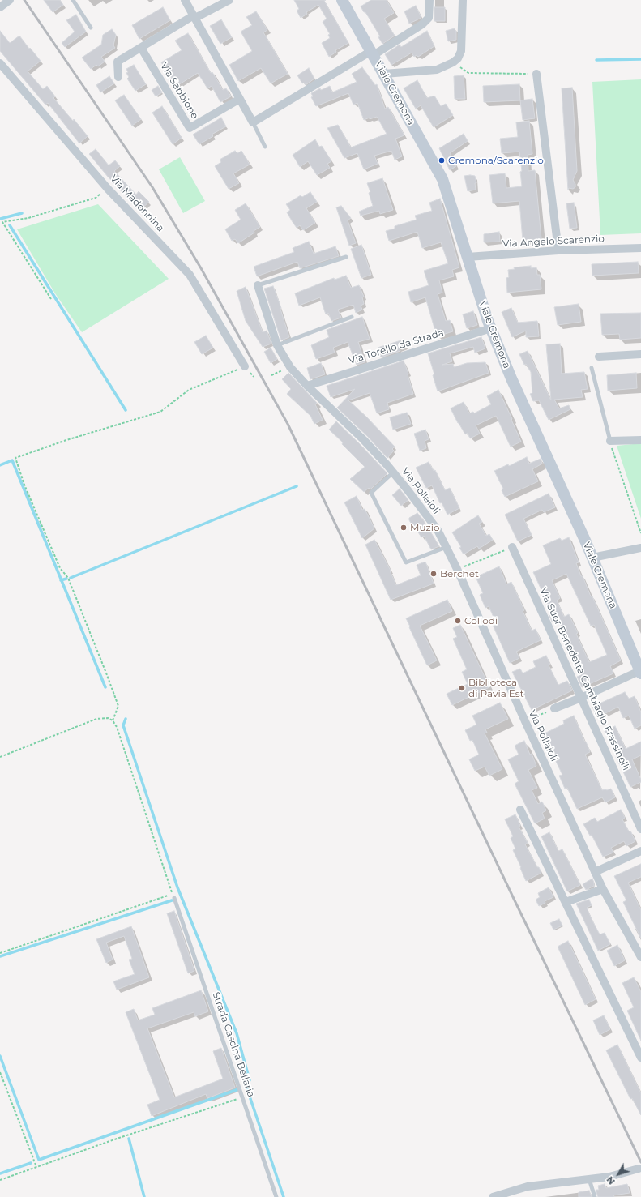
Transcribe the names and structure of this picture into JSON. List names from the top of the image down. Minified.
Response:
{"streets":{"main road":["Viale Cremona"],"street":["Via Sabbione","Via Madonnina","Via Angelo Scarenzio","Via Torello da Strada","Via Pollaioli","Via Suor Benedetta Cambiagio Frassinelli"],"lane":["Strada Cascina Bellaria"]},"crossings":[["Viale Cremona","Via Angelo Scarenzio"],["Viale Cremona","Via Torello da Strada"],["Via Torello da Strada","Via Pollaioli"]],"places":["Cremona/Scarenzio","Muzio","Berchet","Collodi","Biblioteca di Pavia Est"],"north":"bottom left"}
